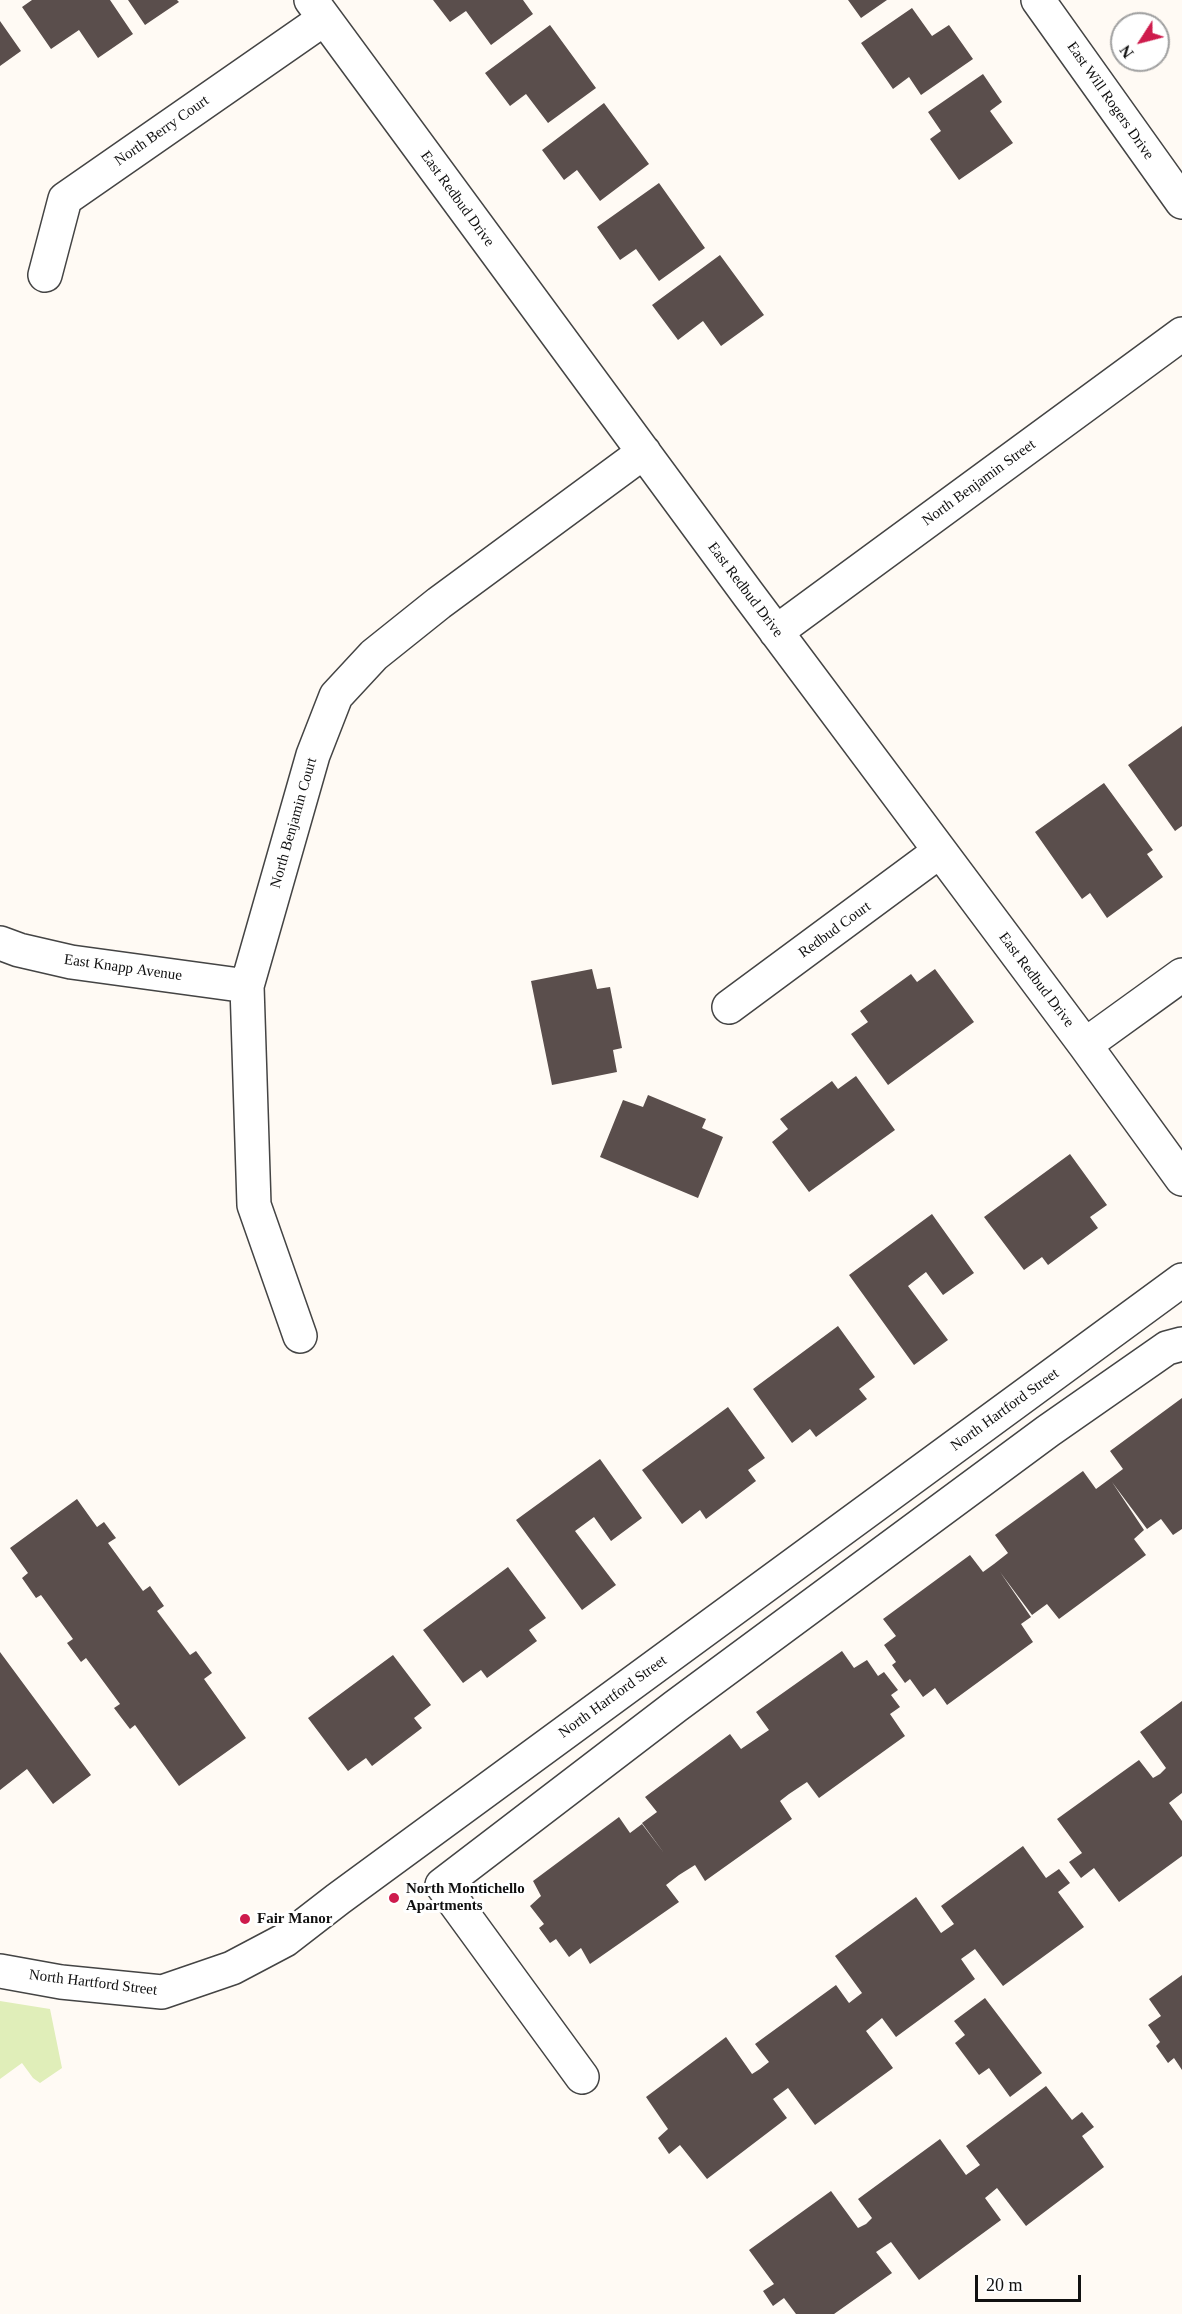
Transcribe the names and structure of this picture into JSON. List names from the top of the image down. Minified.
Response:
{"streets":{"street":["East Will Rogers Drive","North Berry Court","East Redbud Drive","North Benjamin Street","North Benjamin Court","Redbud Court","East Knapp Avenue","North Hartford Street"]},"crossings":[["North Berry Court","East Redbud Drive"],["East Redbud Drive","North Benjamin Street"],["East Redbud Drive","North Benjamin Court"],["East Redbud Drive","Redbud Court"],["North Benjamin Court","East Knapp Avenue"]],"places":["North Montichello Apartments","Fair Manor"],"scale_bar":"20 m","north":"bottom left"}
